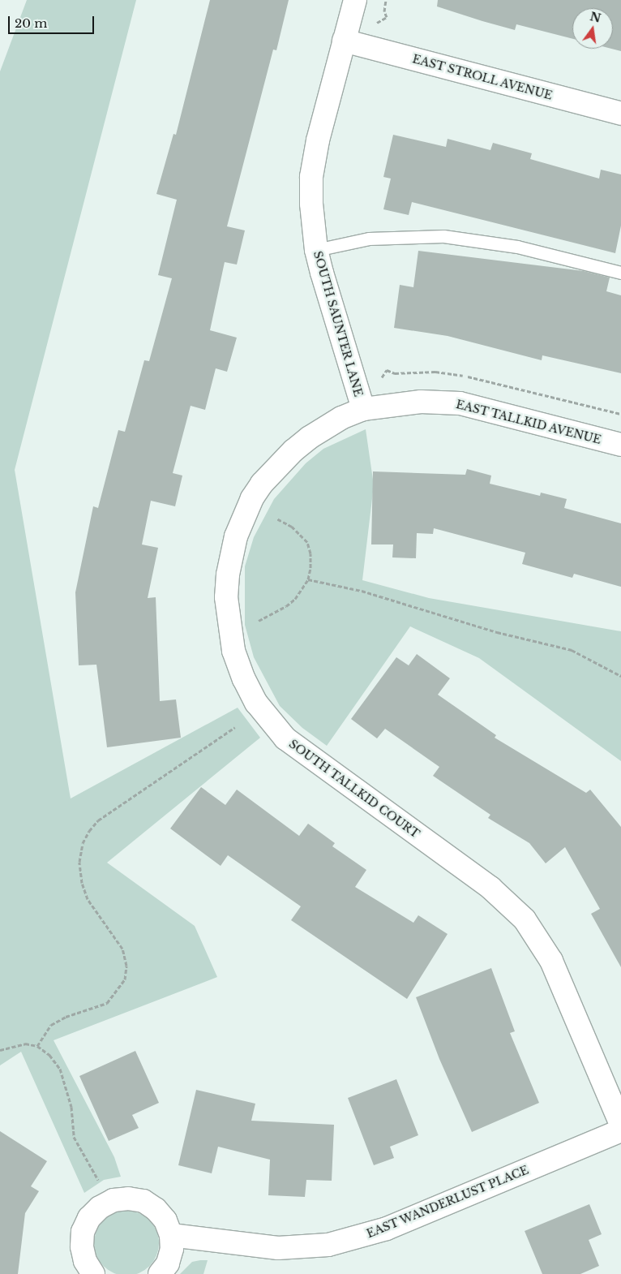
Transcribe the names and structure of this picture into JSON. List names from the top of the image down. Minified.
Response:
{"streets":{"street":["EAST STROLL AVENUE","SOUTH SAUNTER LANE","EAST TALLKID AVENUE","SOUTH TALLKID COURT","EAST WANDERLUST PLACE"]},"crossings":[["EAST STROLL AVENUE","SOUTH SAUNTER LANE"],["SOUTH SAUNTER LANE","EAST TALLKID AVENUE"],["SOUTH SAUNTER LANE","SOUTH TALLKID COURT"],["EAST TALLKID AVENUE","SOUTH TALLKID COURT"]],"scale_bar":"20 m","north":"top"}
